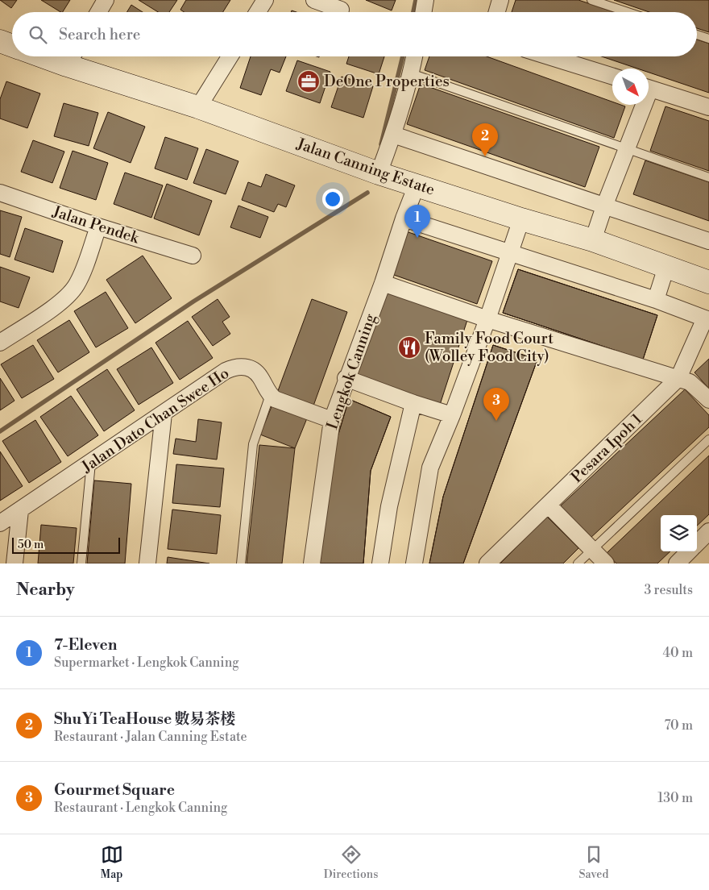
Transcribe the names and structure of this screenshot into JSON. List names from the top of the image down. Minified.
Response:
{"streets":{"street":["Jalan Canning Estate","Jalan Pendek","Lengkok Canning","Jalan Dato Chan Swee Ho","Pesara Ipoh 1"]},"crossings":[["Jalan Canning Estate","Lengkok Canning"]],"places":{"office":["DeOne Properties"],"restaurant":["Family Food Court (Wolley Food City)"]},"scale_bar":"50 m","north":"bottom right","page":{"search":"Search here","pins":["2","1","3"],"scale":"50 m","heading":["Nearby","3 results"],"list":[{"mark":"1","name":"7-Eleven","note":"Supermarket · Lengkok Canning","value":"40 m"},{"mark":"2","name":"ShuYi TeaHouse 數易茶楼","note":"Restaurant · Jalan Canning Estate","value":"70 m"},{"mark":"3","name":"Gourmet Square","note":"Restaurant · Lengkok Canning","value":"130 m"}],"nav":["Map","Directions","Saved"]}}
